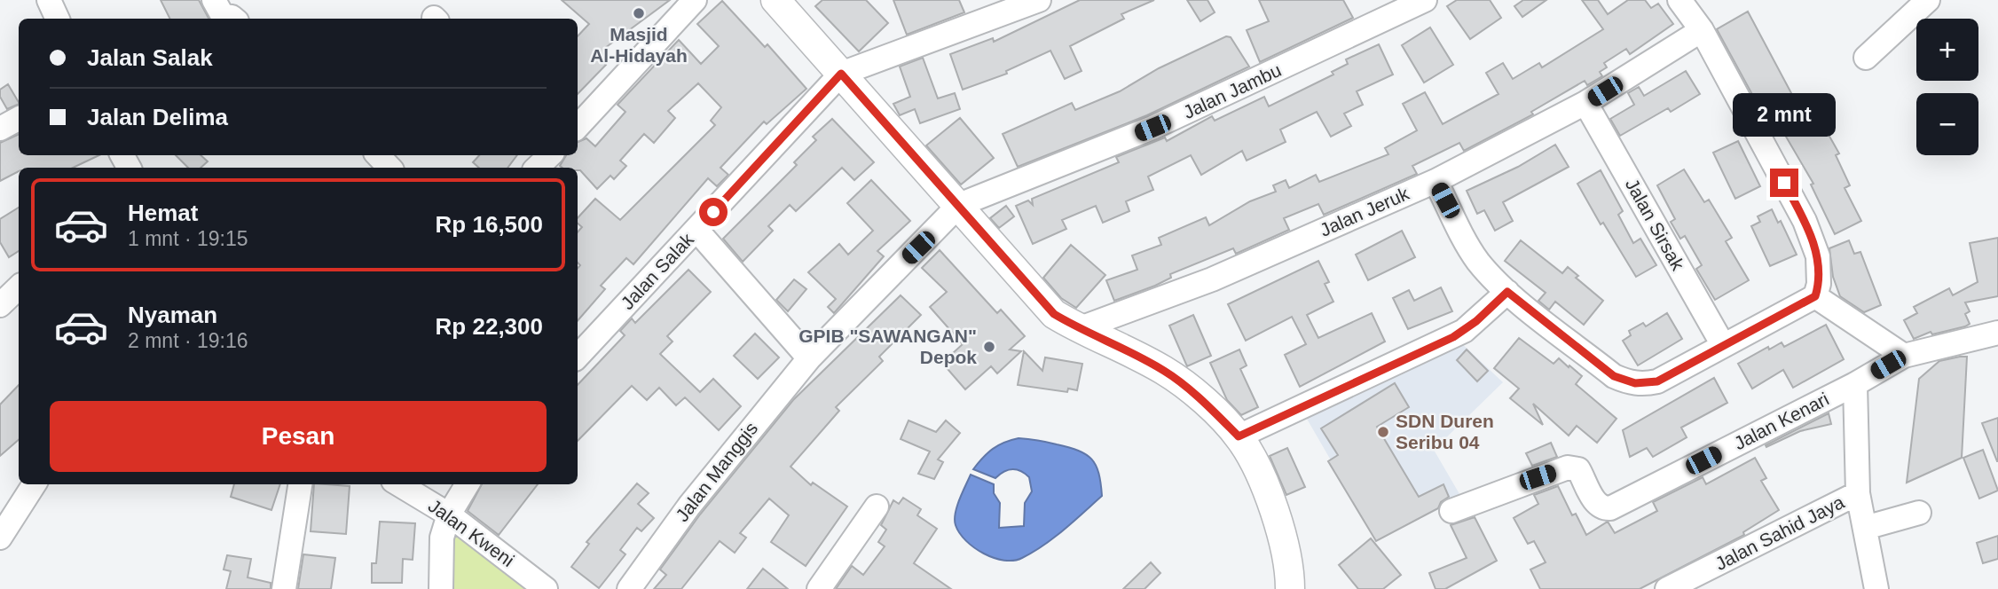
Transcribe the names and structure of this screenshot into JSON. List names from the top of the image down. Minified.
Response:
{"streets":{"street":["Jalan Jambu","Jalan Jeruk","Jalan Sirsak","Jalan Salak","Jalan Kenari","Jalan Manggis","Jalan Kweni","Jalan Sahid Jaya"]},"crossings":[["Jalan Jambu","Jalan Manggis"],["Jalan Jeruk","Jalan Sirsak"]],"places":["Masjid Al-Hidayah","GPIB \"SAWANGAN\" Depok","SDN Duren Seribu 04"],"page":{"map_buttons":["+","−"],"banner":["Jalan Salak","Jalan Delima"],"bubble":"2 mnt","list":[{"name":"Hemat","note":"1 mnt · 19:15","value":"Rp 16,500"},{"name":"Nyaman","note":"2 mnt · 19:16","value":"Rp 22,300"}],"buttons":"Pesan"}}
